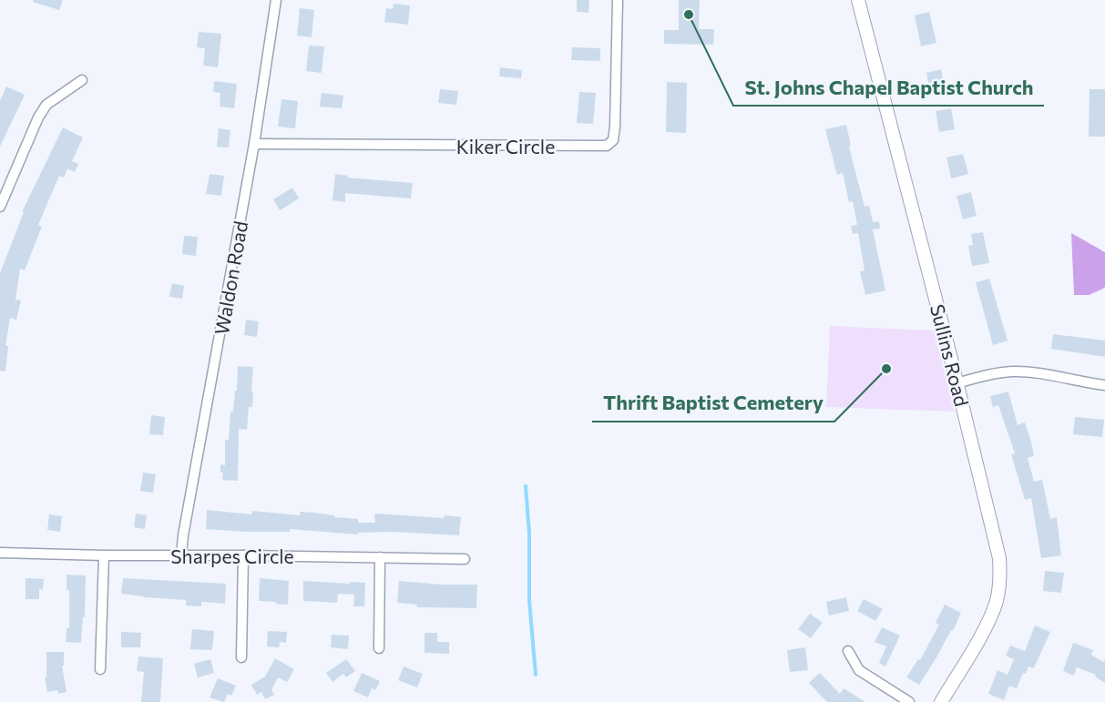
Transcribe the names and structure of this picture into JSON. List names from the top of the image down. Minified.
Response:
{"streets":{"street":["Kiker Circle","Waldon Road","Sullins Road","Sharpes Circle"]},"crossings":[["Kiker Circle","Waldon Road"],["Waldon Road","Sharpes Circle"]],"places":["St. Johns Chapel Baptist Church","Thrift Baptist Cemetery"]}
